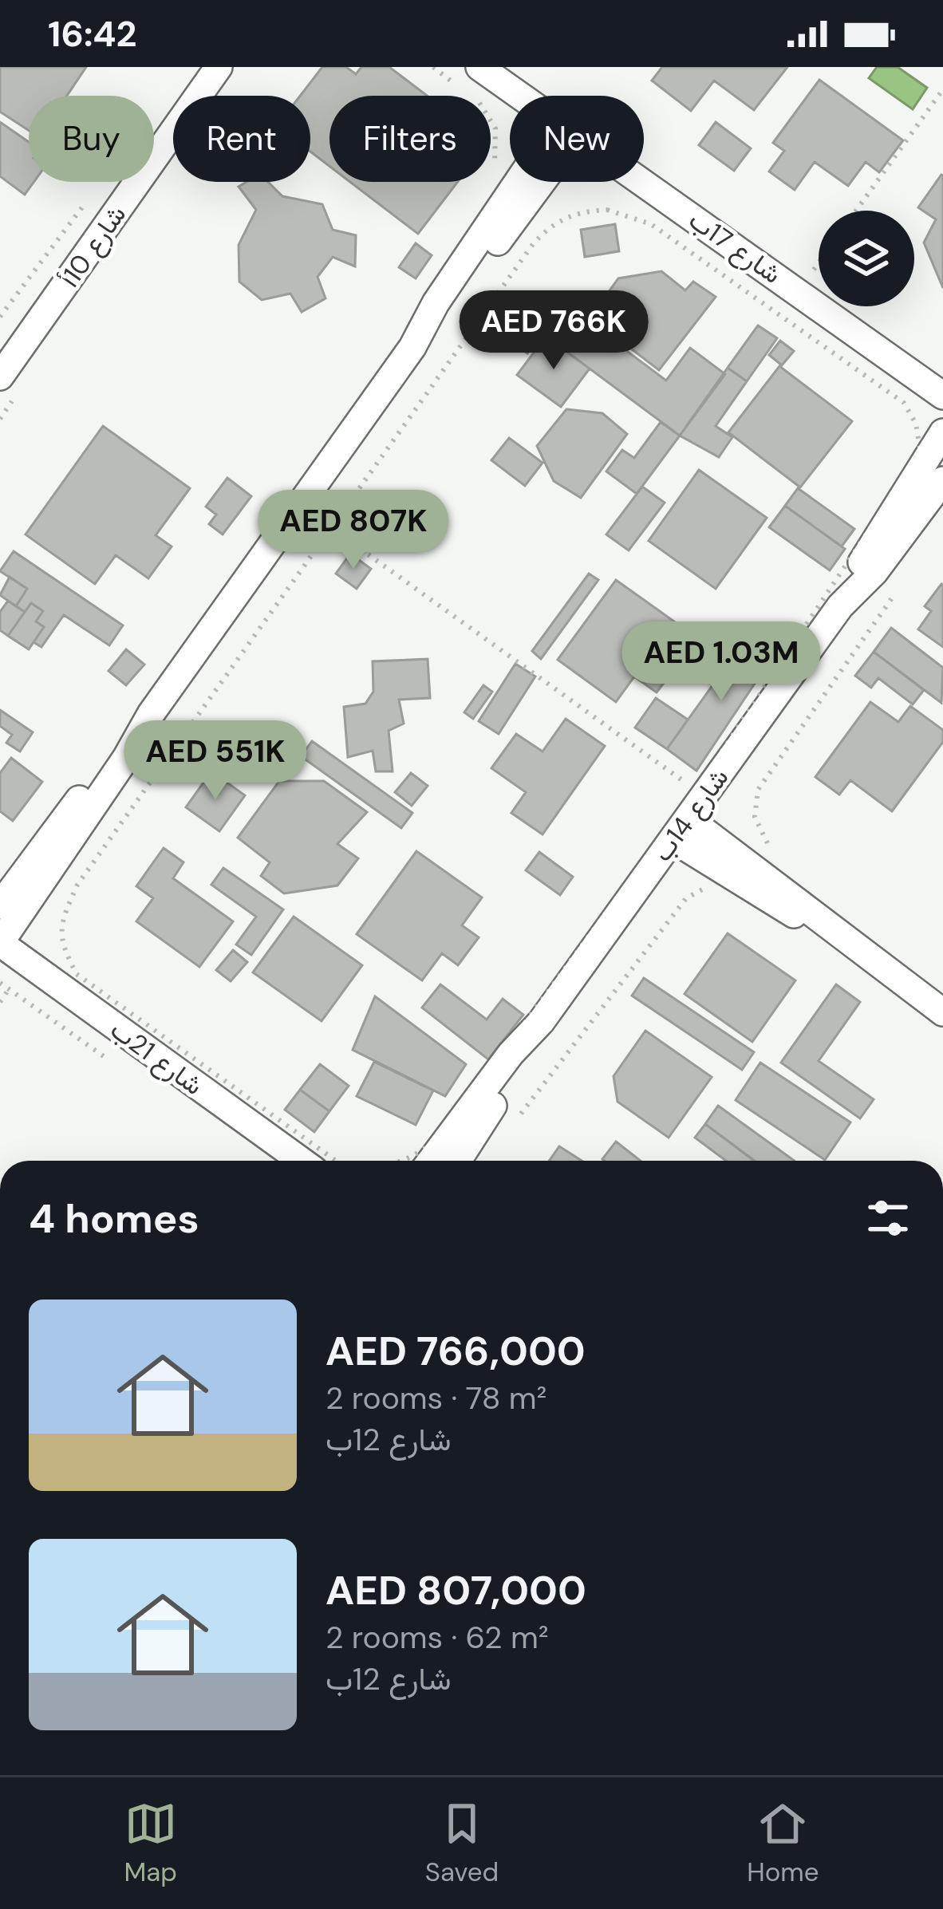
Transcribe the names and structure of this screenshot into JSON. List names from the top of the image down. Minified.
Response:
{"streets":{"street":["شارع 10أ","شارع 17ب","شارع 14ب","شارع 21ب"]},"page":{"status":"16:42","chip":["Buy","Rent","Filters","New"],"price":["AED 766K","AED 807K","AED 1.03M","AED 551K"],"heading":"4 homes","list":[{"name":"AED 766,000","note":"2 rooms · 78 m² · شارع 12ب"},{"name":"AED 807,000","note":"2 rooms · 62 m² · شارع 12ب"}],"tabs":["Map","Saved","Home"]}}
